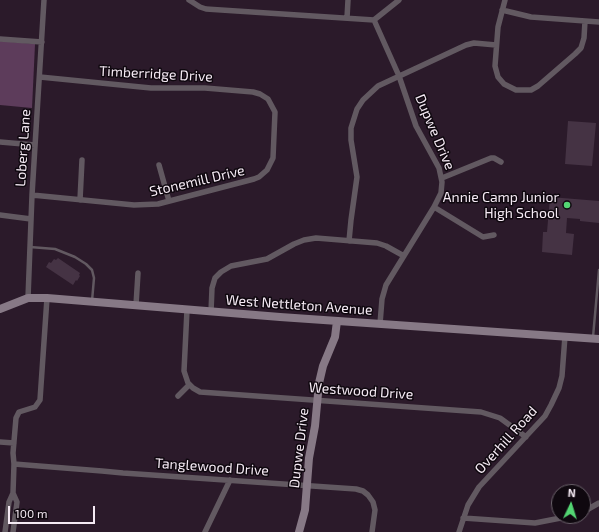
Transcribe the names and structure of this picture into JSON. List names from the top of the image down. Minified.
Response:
{"streets":{"street":["Timberridge Drive","Dupwe Drive","Loberg Lane","Stonemill Drive","West Nettleton Avenue","Westwood Drive","Overhill Road","Tanglewood Drive"]},"crossings":[["Timberridge Drive","Loberg Lane"],["Timberridge Drive","Stonemill Drive"],["Dupwe Drive","West Nettleton Avenue"],["Dupwe Drive","Westwood Drive"],["Dupwe Drive","Tanglewood Drive"],["Loberg Lane","Stonemill Drive"],["Loberg Lane","West Nettleton Avenue"],["West Nettleton Avenue","Overhill Road"],["Westwood Drive","Overhill Road"]],"places":["Annie Camp Junior High School"],"scale_bar":"100 m","north":"top"}
